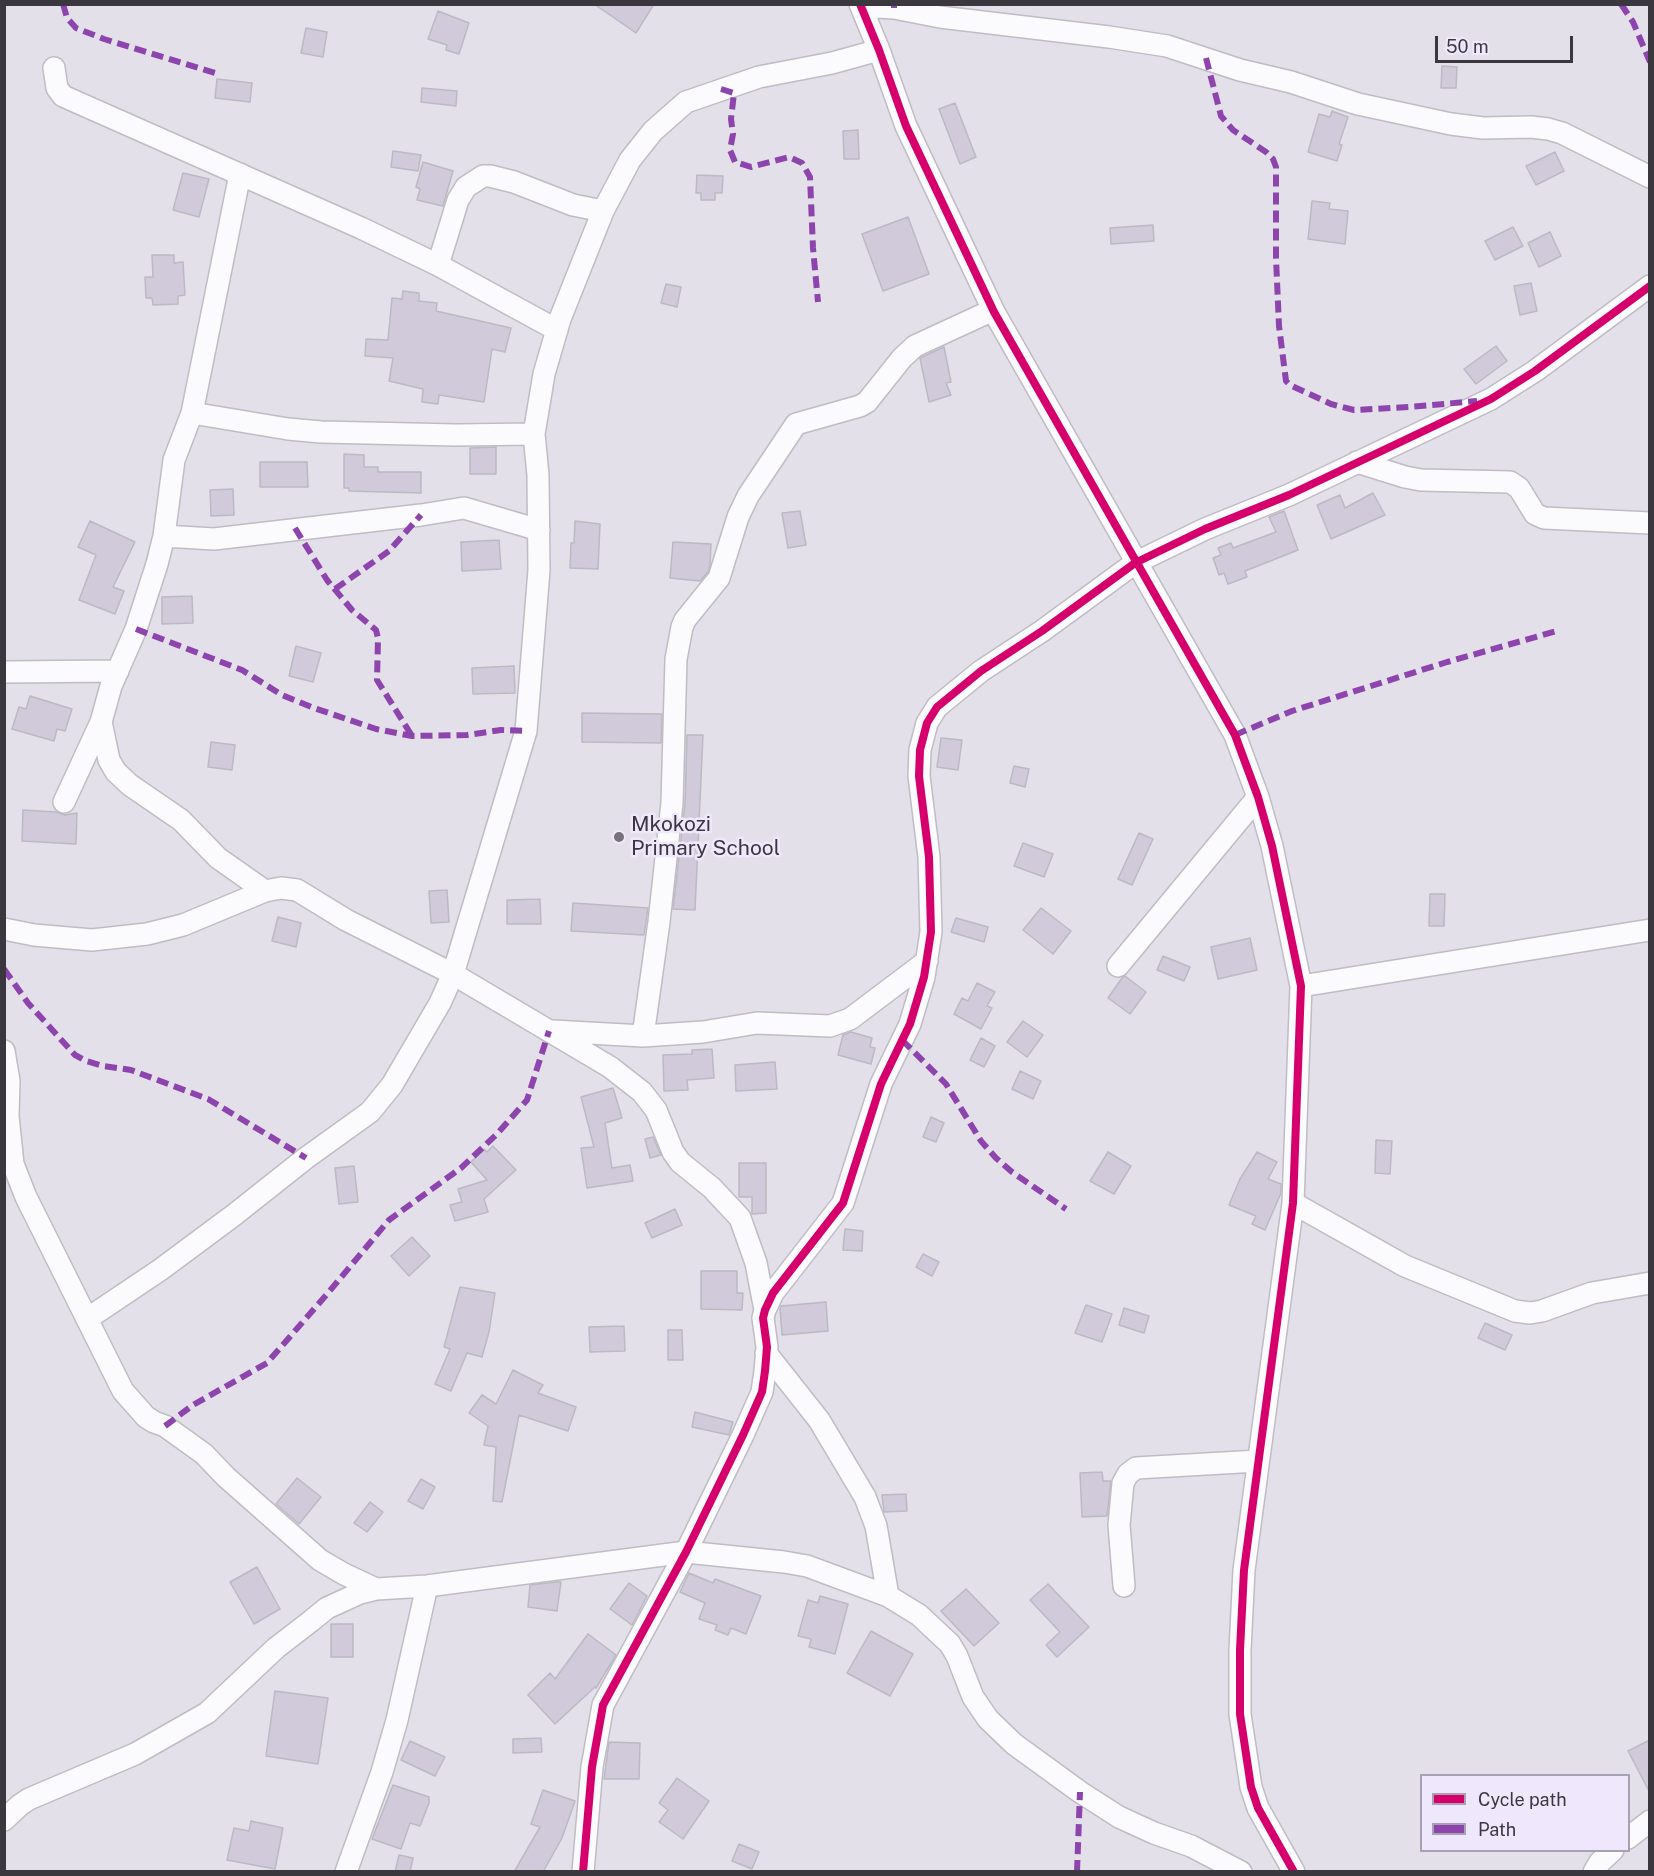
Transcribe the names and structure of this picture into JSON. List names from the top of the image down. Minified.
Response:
{"places":["Mkokozi Primary School"],"legend":["Cycle path","Path"],"scale_bar":"50 m"}
